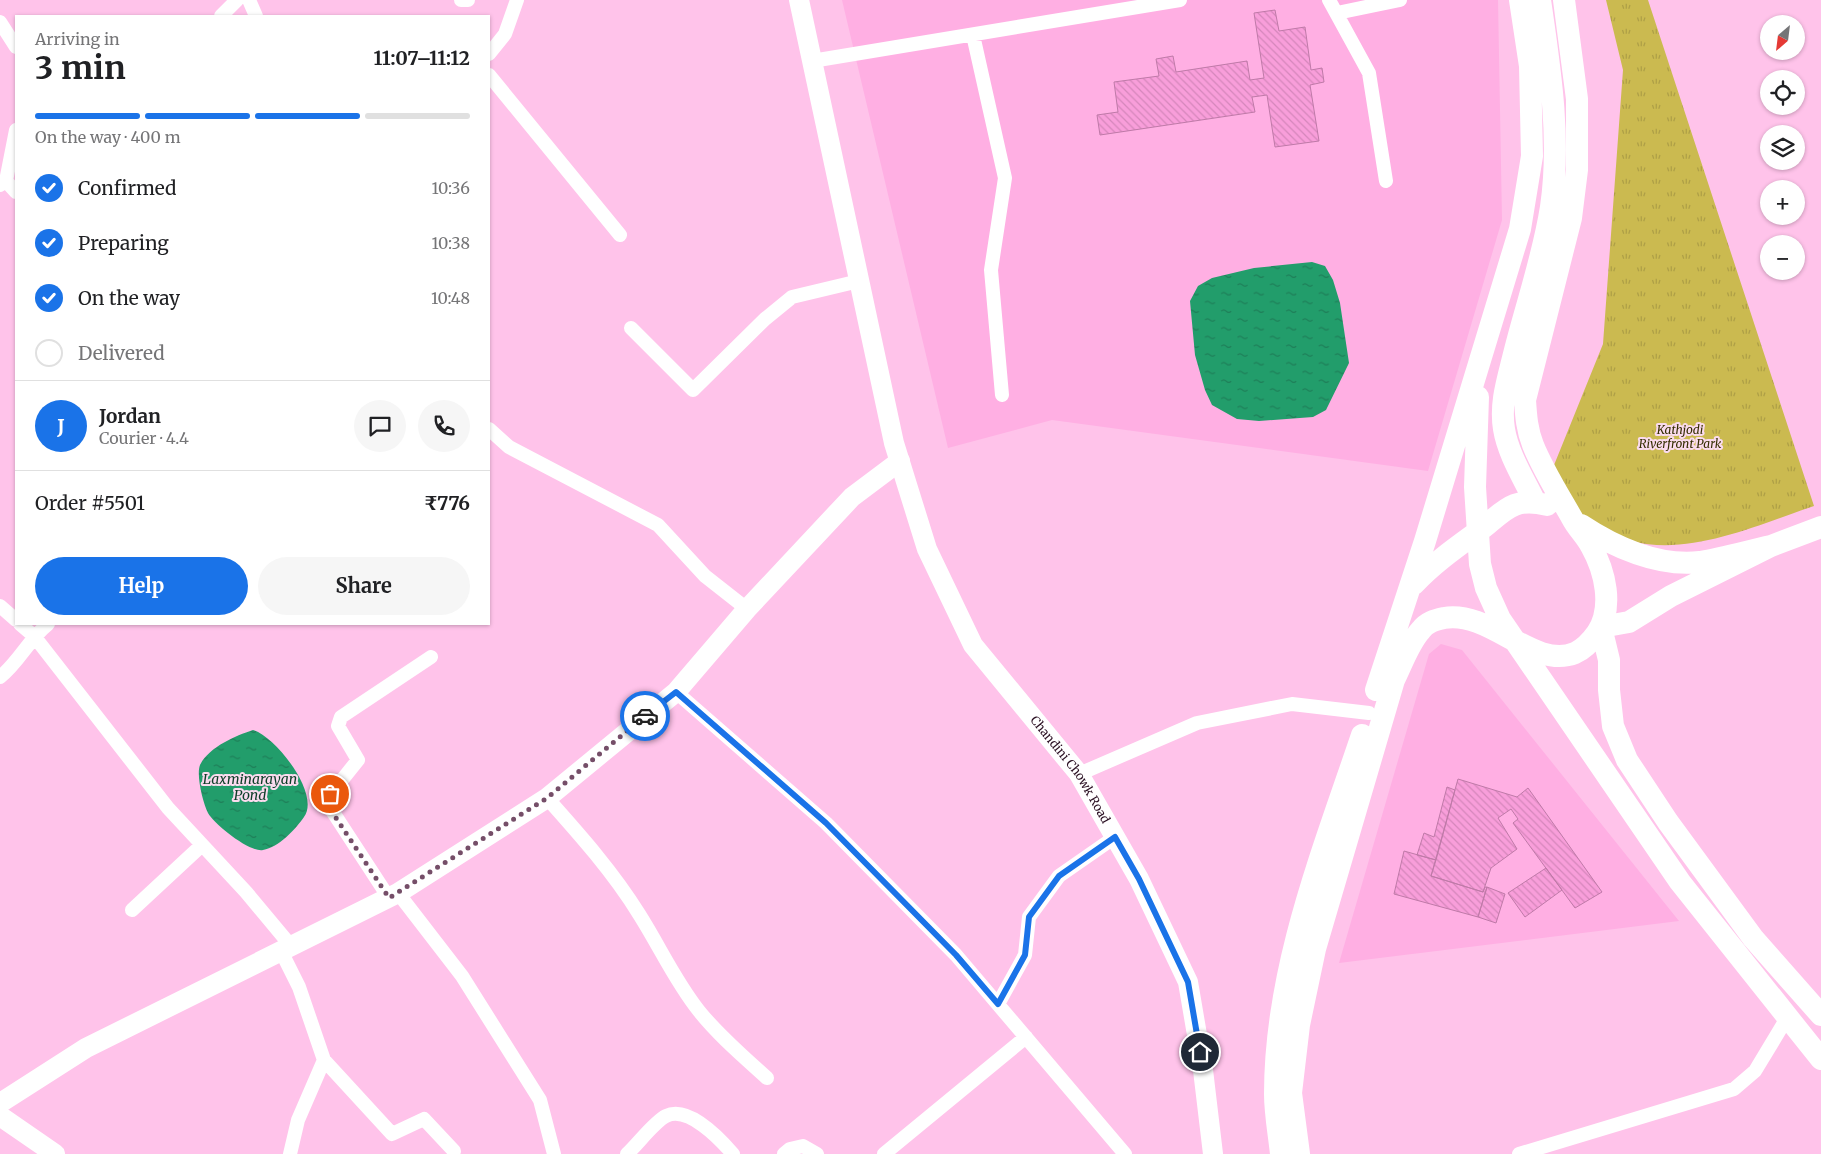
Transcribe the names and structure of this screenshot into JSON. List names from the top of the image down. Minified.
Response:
{"streets":{"main road":["Chandini Chowk Road"]},"water":["Laxminarayan Pond"],"parks":["Kathjodi Riverfront Park"],"north":"bottom left","page":{"map_buttons":["+","−"],"heading":["3 min","Arriving in","11:07–11:12"],"panel":["Jordan","Courier · 4.4","Order #5501","₹776"],"bar":"On the way · 400 m","list":[["Confirmed","10:36"],["Preparing","10:38"],["On the way","10:48"],"Delivered"],"round":"J","buttons":["Help","Share"]}}
